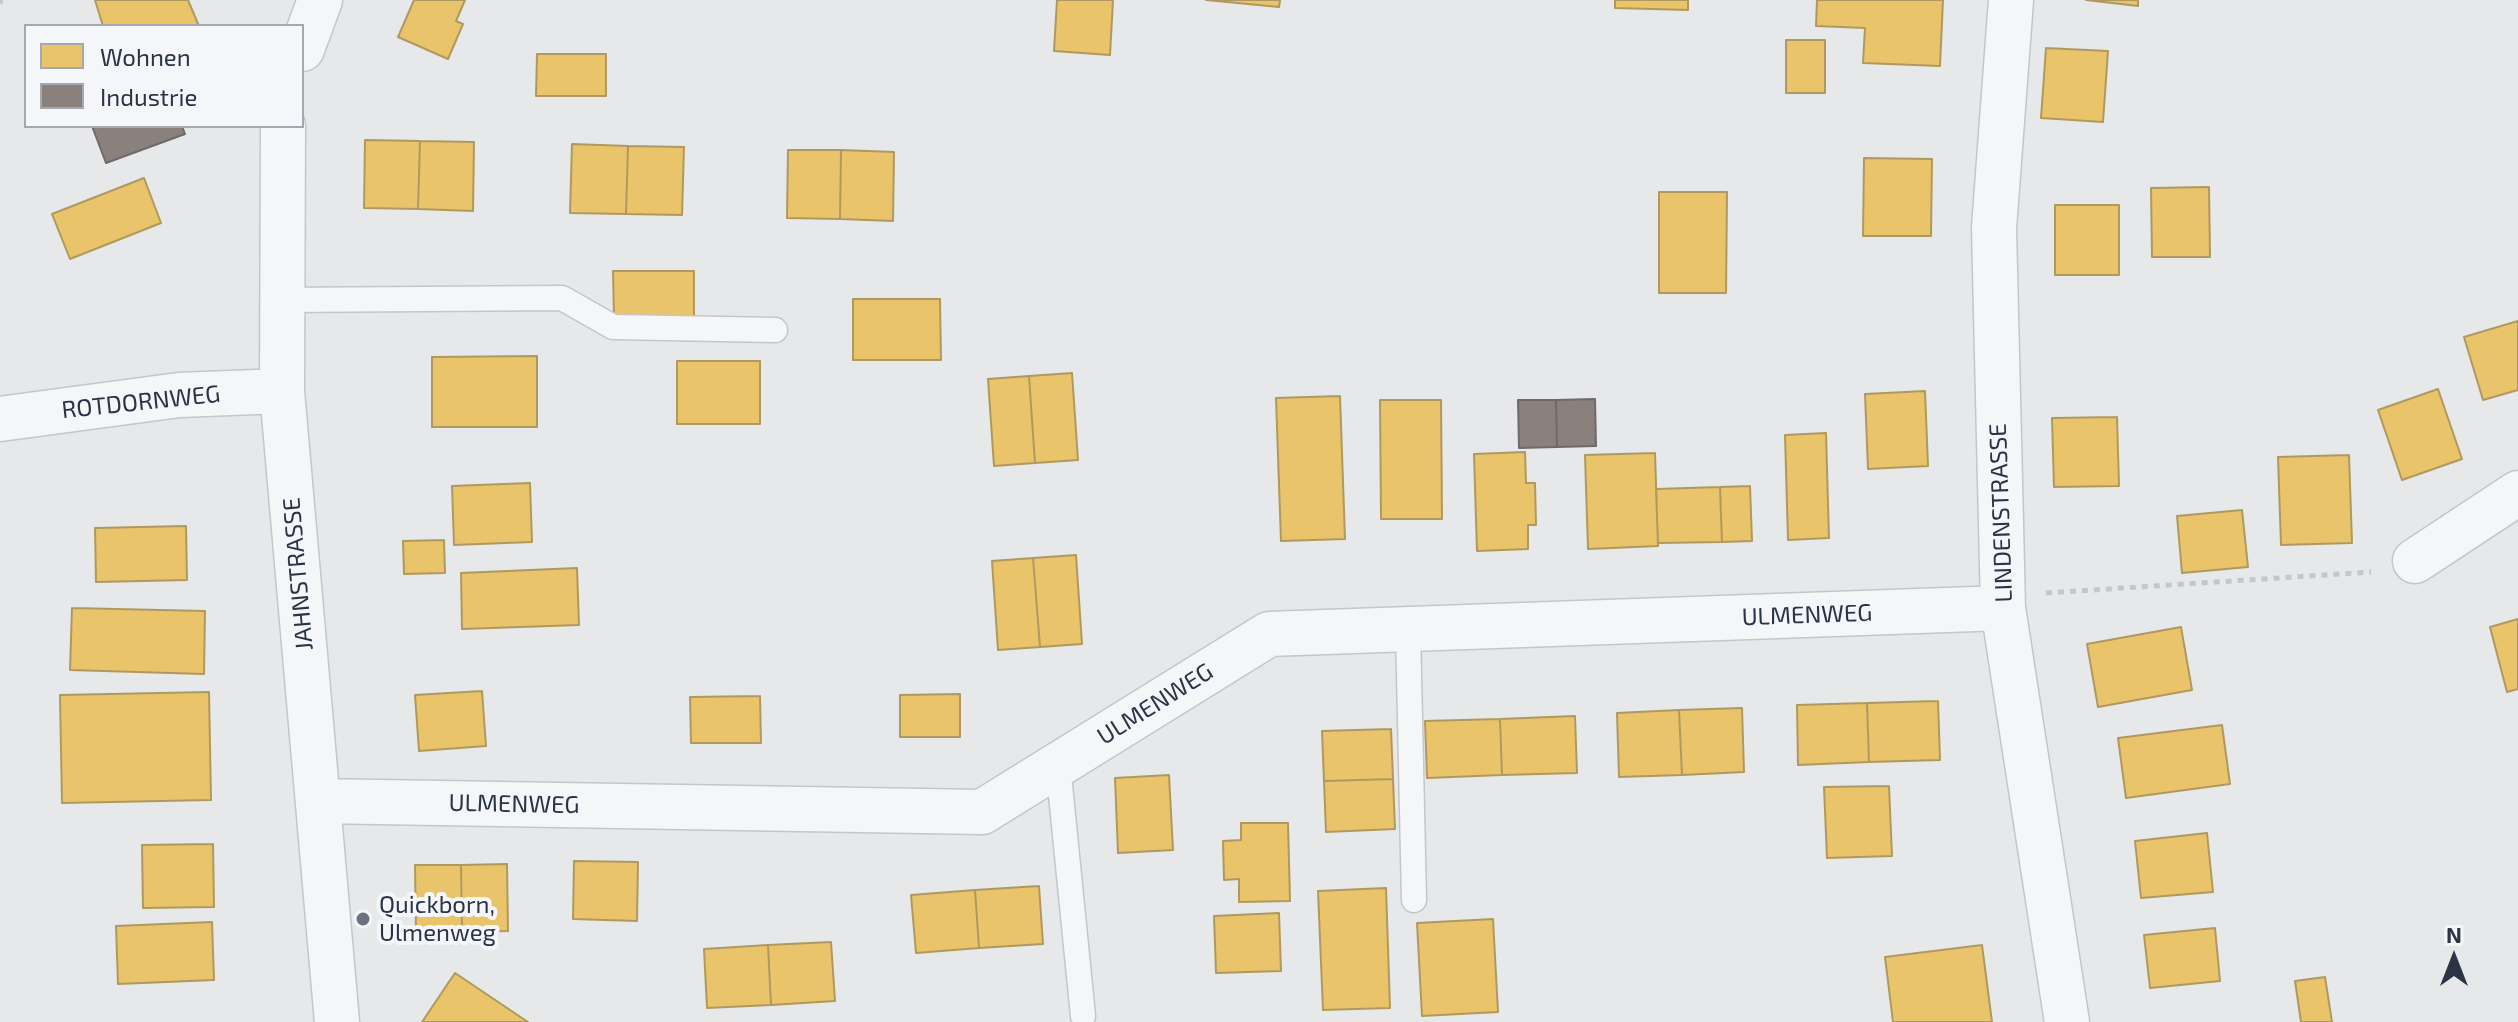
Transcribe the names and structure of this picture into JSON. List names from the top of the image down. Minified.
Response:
{"streets":{"street":["ROTDORNWEG","LINDENSTRASSE","JAHNSTRASSE","ULMENWEG"]},"crossings":[["ROTDORNWEG","JAHNSTRASSE"],["LINDENSTRASSE","ULMENWEG"],["JAHNSTRASSE","ULMENWEG"]],"places":["Quickborn, Ulmenweg"],"legend":["Wohnen","Industrie"],"north":"top"}
